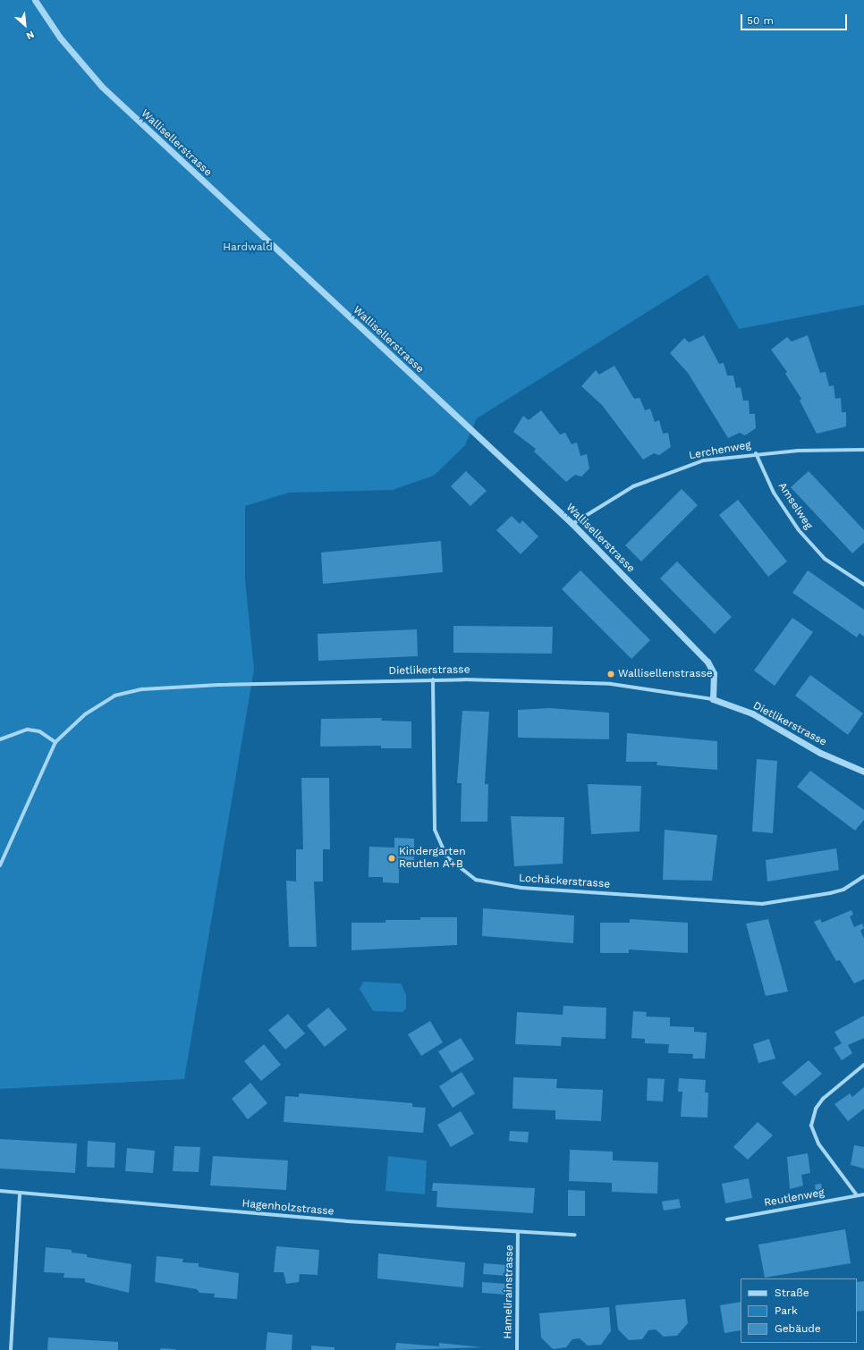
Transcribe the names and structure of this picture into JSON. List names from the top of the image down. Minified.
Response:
{"streets":{"street":["Wallisellerstrasse","Lerchenweg","Amselweg","Dietlikerstrasse","Lochäckerstrasse","Reutlenweg","Hagenholzstrasse","Hamelirainstrasse"]},"crossings":[["Wallisellerstrasse","Lerchenweg"],["Wallisellerstrasse","Dietlikerstrasse"],["Lerchenweg","Amselweg"],["Dietlikerstrasse","Lochäckerstrasse"],["Hagenholzstrasse","Hamelirainstrasse"]],"parks":["Hardwald"],"places":["Wallisellenstrasse","Kindergarten Reutlen A+B"],"legend":["Straße","Park","Gebäude"],"scale_bar":"50 m","north":"bottom right"}
